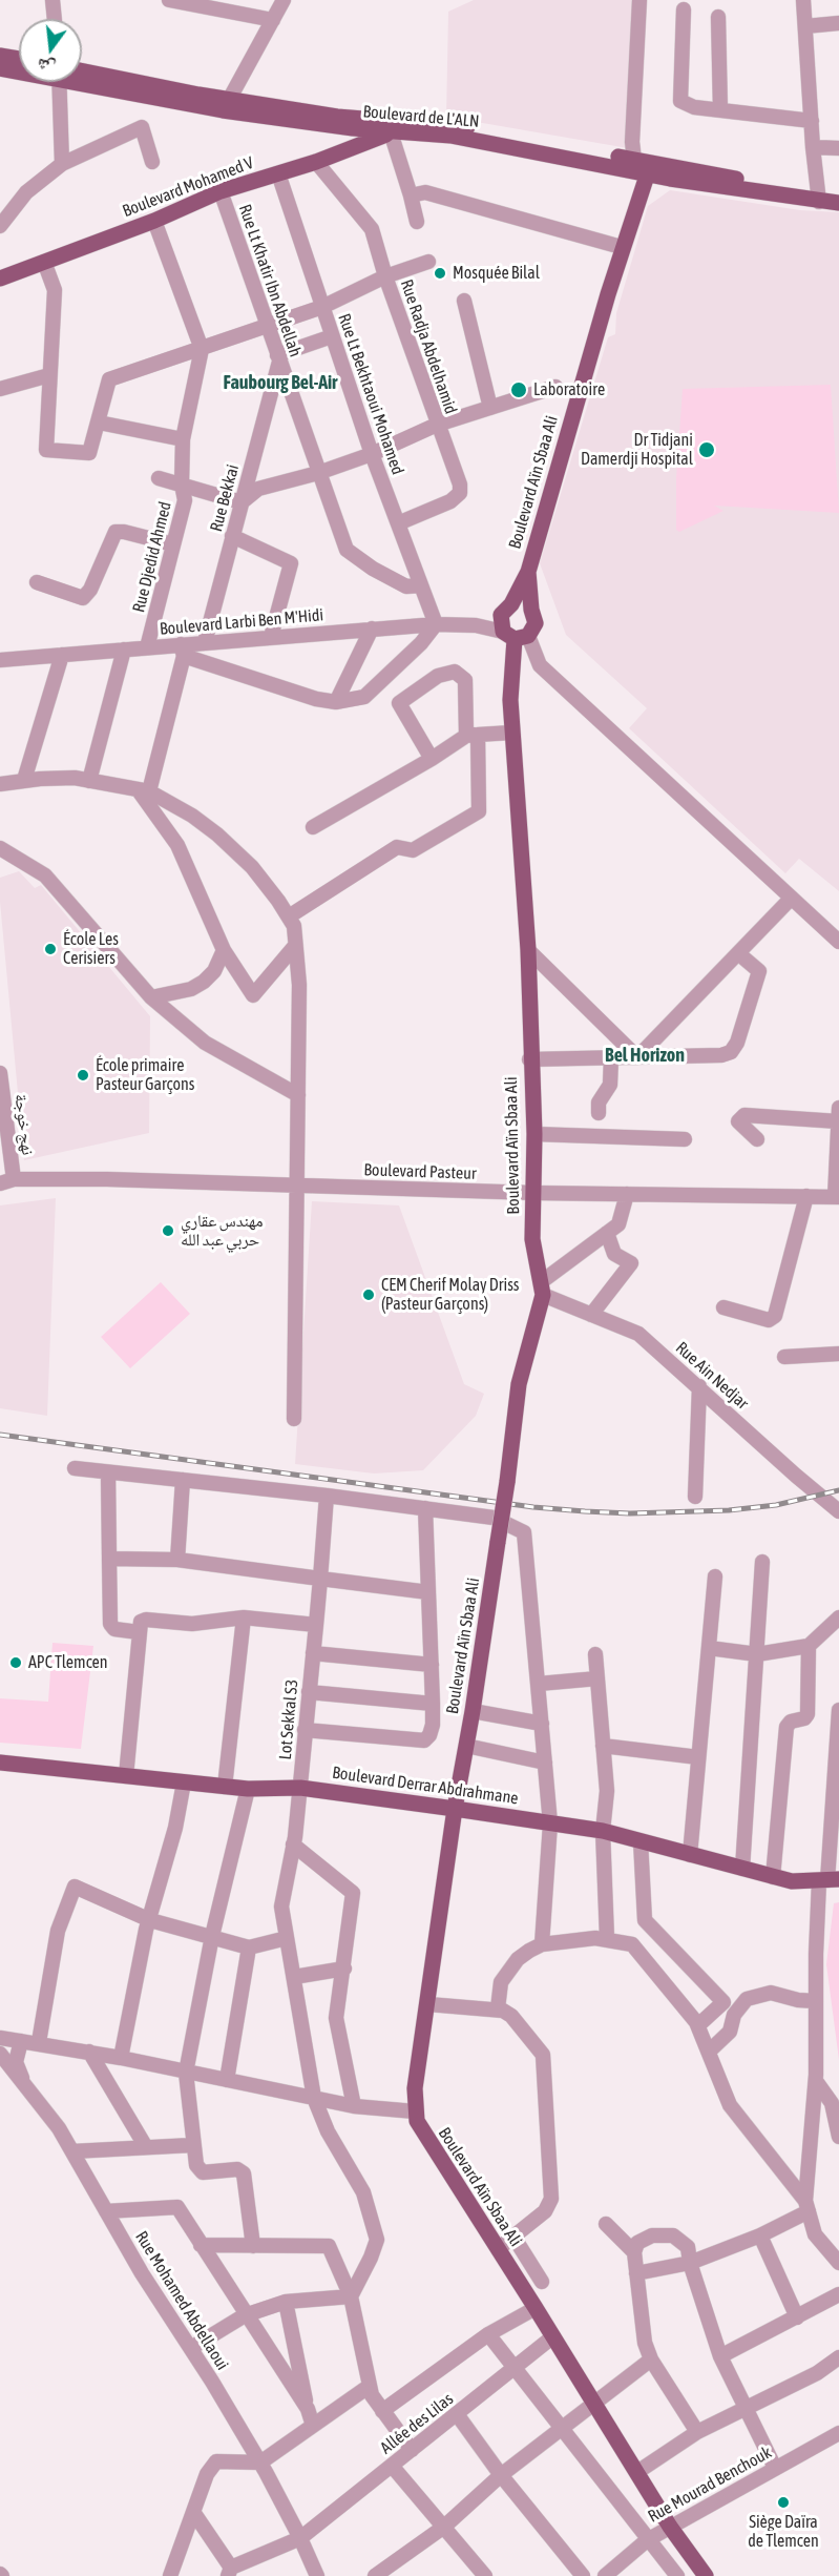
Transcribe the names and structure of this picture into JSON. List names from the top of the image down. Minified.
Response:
{"streets":{"main road":["Boulevard de L'ALN","Boulevard Mohamed V","Boulevard Aïn Sbaa Ali","Boulevard Derrar Abdrahmane"],"street":["Rue Lt Khatir Ibn Abdellah","Rue Radja Abdelhamid","Rue Lt Bekhtaoui Mohamed","Rue Bekkai","Rue Djedid Ahmed","Boulevard Larbi Ben M'Hidi","نهج خوجة","Boulevard Pasteur","Rue Ain Nedjar","Lot Sekkal S3","Rue Mohamed Abdellaoui","Allée des Lilas","Rue Mourad Benchouk"]},"crossings":[["Boulevard de L'ALN","Boulevard Mohamed V"],["Boulevard de L'ALN","Boulevard Aïn Sbaa Ali"],["Boulevard Mohamed V","Rue Lt Khatir Ibn Abdellah"],["Boulevard Mohamed V","Rue Radja Abdelhamid"],["Boulevard Mohamed V","Rue Lt Bekhtaoui Mohamed"],["Rue Lt Khatir Ibn Abdellah","Rue Lt Bekhtaoui Mohamed"],["Rue Lt Khatir Ibn Abdellah","Rue Bekkai"],["Rue Radja Abdelhamid","Rue Lt Bekhtaoui Mohamed"],["Rue Lt Bekhtaoui Mohamed","Boulevard Larbi Ben M'Hidi"],["Boulevard Aïn Sbaa Ali","Boulevard Pasteur"],["Boulevard Aïn Sbaa Ali","Rue Ain Nedjar"],["Boulevard Aïn Sbaa Ali","Boulevard Derrar Abdrahmane"],["Boulevard Aïn Sbaa Ali","Allée des Lilas"],["Boulevard Aïn Sbaa Ali","Rue Mourad Benchouk"],["Rue Bekkai","Boulevard Larbi Ben M'Hidi"],["Rue Djedid Ahmed","Boulevard Larbi Ben M'Hidi"],["نهج خوجة","Boulevard Pasteur"],["Lot Sekkal S3","Boulevard Derrar Abdrahmane"],["Rue Mohamed Abdellaoui","Allée des Lilas"]],"districts":["Faubourg Bel-Air","Bel Horizon"],"places":["Mosquée Bilal","Laboratoire","Dr Tidjani Damerdji Hospital","École Les Cerisiers","École primaire Pasteur Garçons","مهندس عقاري حربي عبد الله","CEM Cherif Molay Driss (Pasteur Garçons)","APC Tlemcen","Siège Daïra de Tlemcen"],"north":"bottom"}
